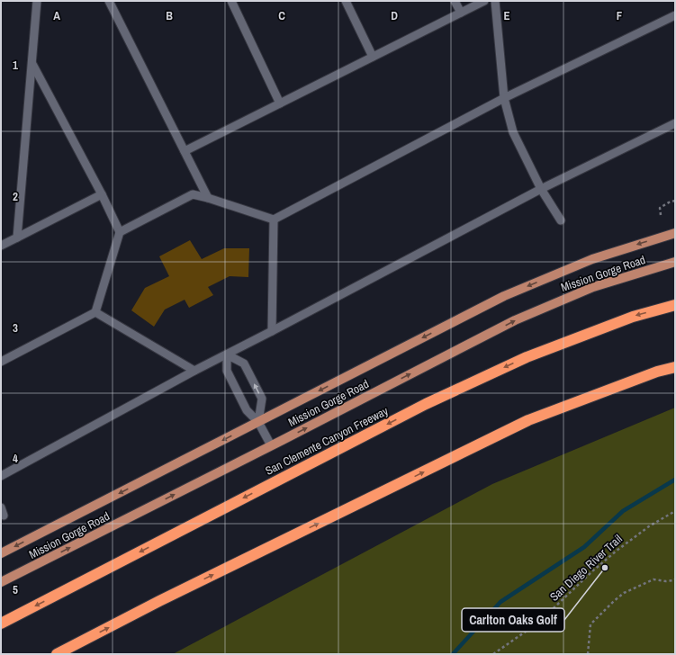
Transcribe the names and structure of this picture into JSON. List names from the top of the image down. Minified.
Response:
{"streets":{"highway":["San Clemente Canyon Freeway"],"main road":["Mission Gorge Road"],"path":["San Diego River Trail"]},"places":["Carlton Oaks Golf"],"grid":{"columns":["A","B","C","D","E","F"],"rows":["1","2","3","4","5"]}}
